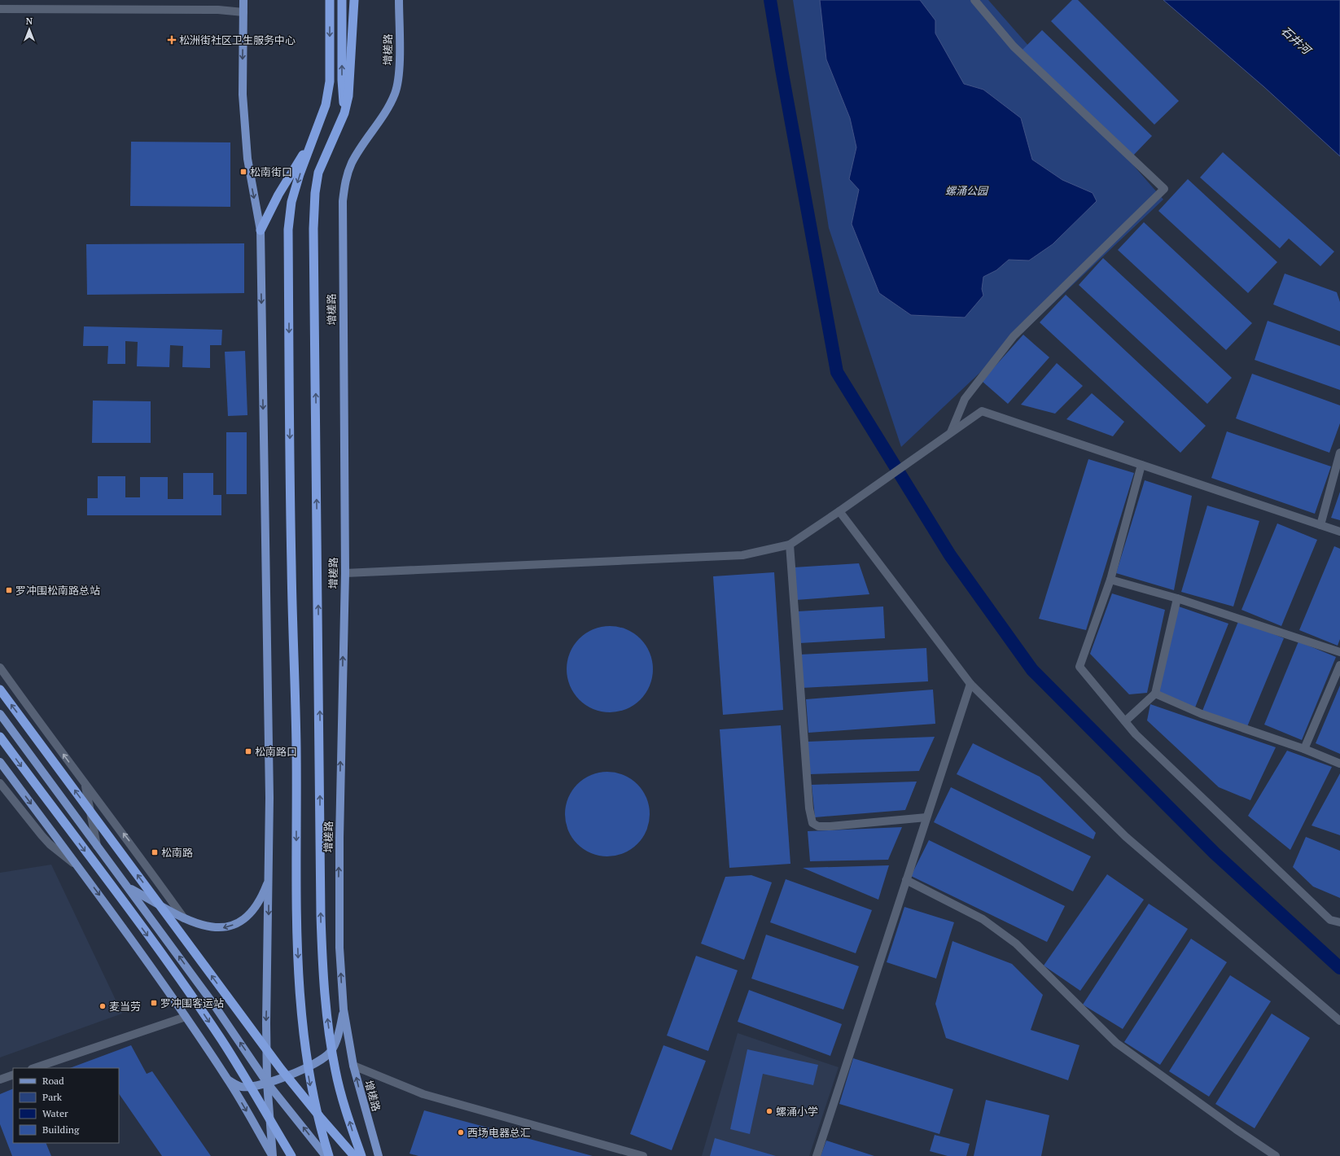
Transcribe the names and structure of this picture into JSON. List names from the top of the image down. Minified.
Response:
{"streets":{"highway":["增槎路"]},"water":["石井河"],"parks":["螺涌公园"],"places":{"health":["松洲街社区卫生服务中心"],"transit":["松南街口","罗冲围松南路总站","松南路口","松南路","罗冲围客运站"],"other":["麦当劳","螺涌小学","西场电器总汇"]},"legend":["Road","Park","Water","Building"],"north":"top"}
